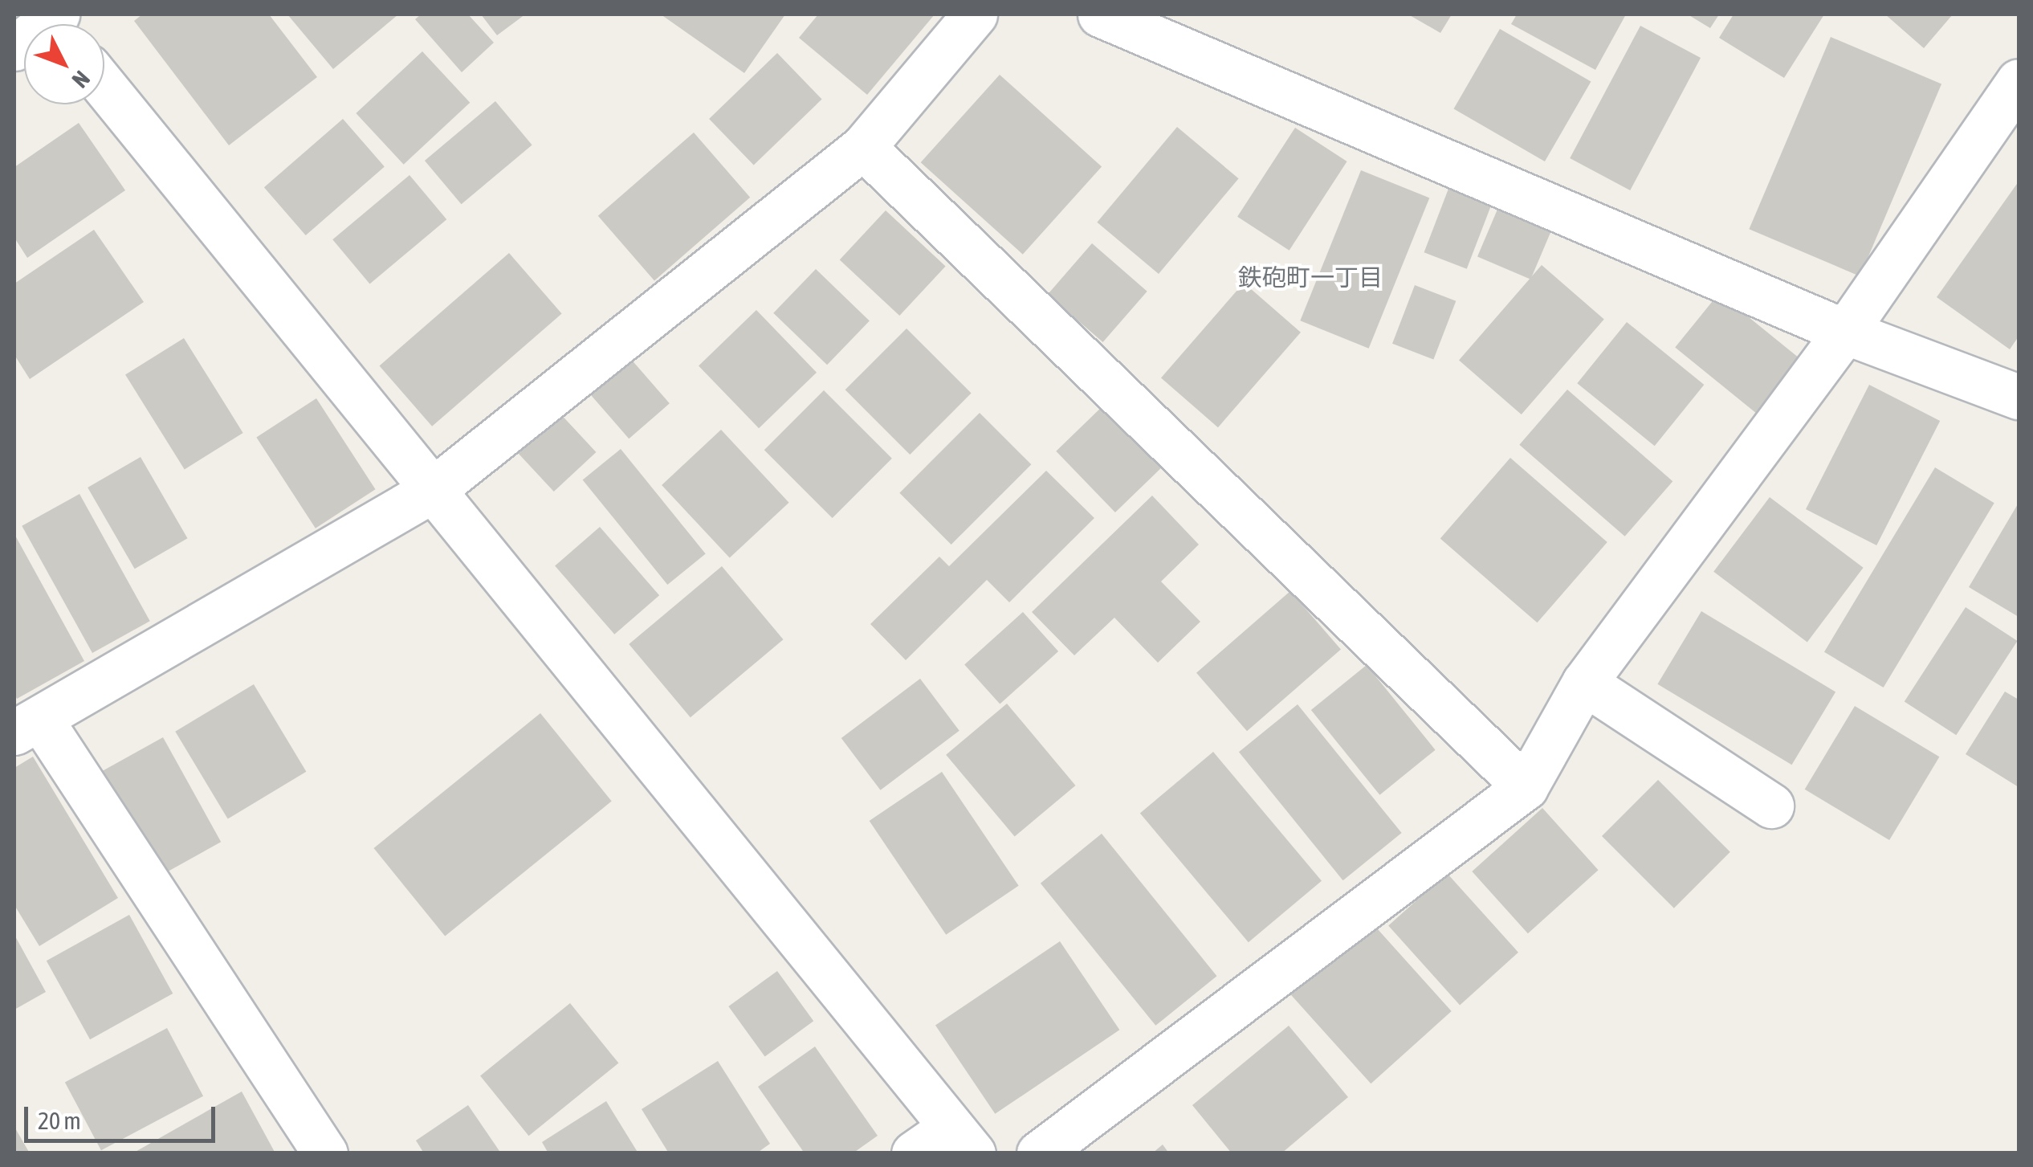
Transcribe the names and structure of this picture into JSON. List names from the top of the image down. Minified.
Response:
{"districts":["鉄砲町一丁目"],"scale_bar":"20 m","north":"bottom right"}
